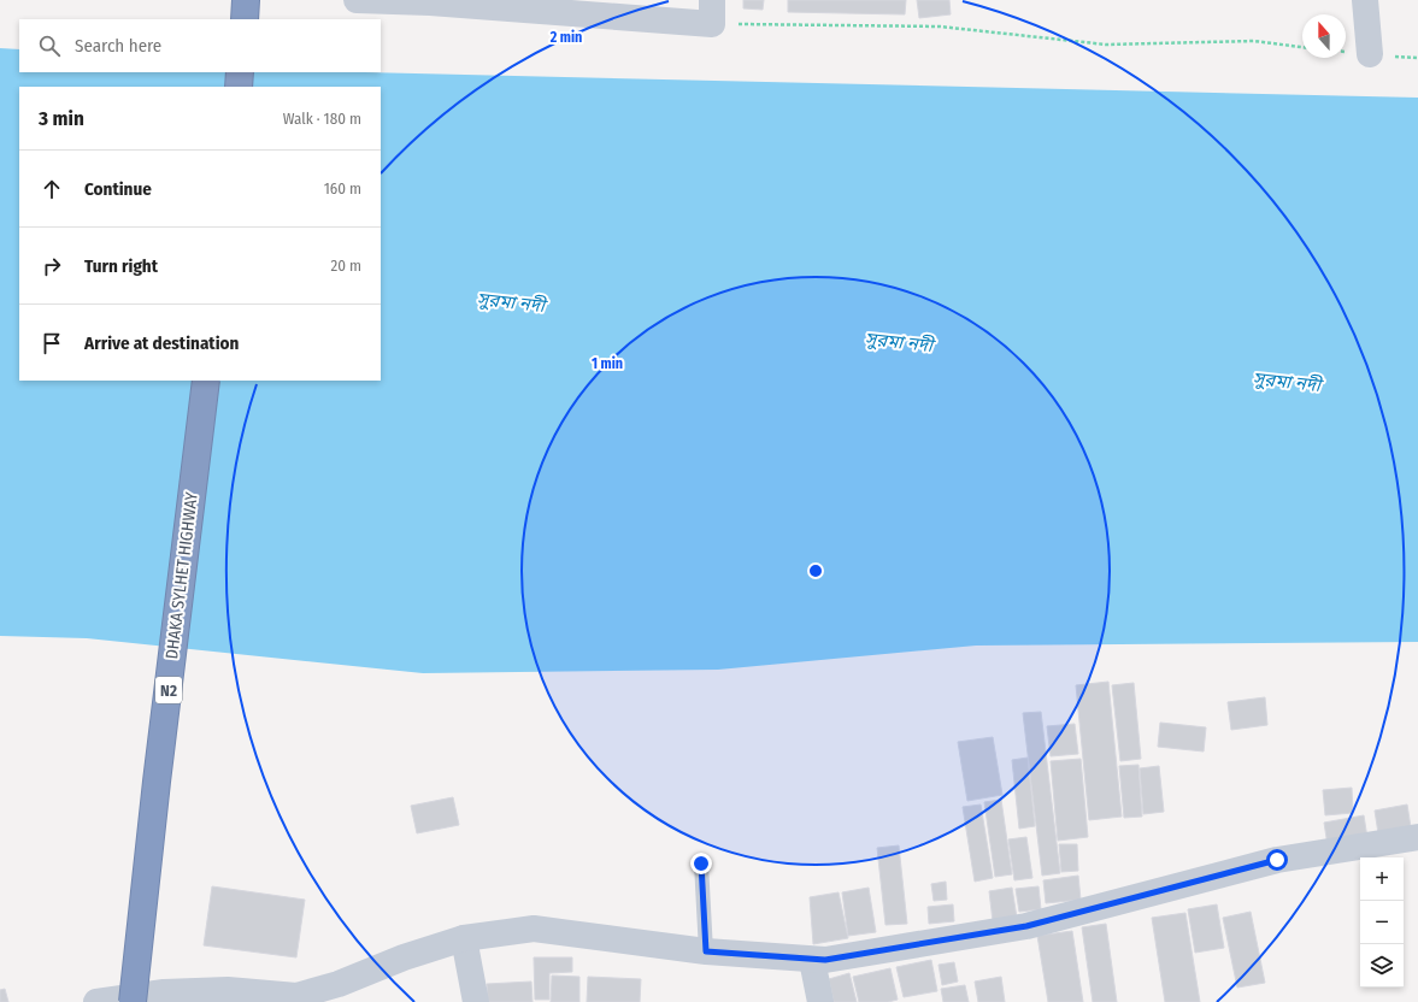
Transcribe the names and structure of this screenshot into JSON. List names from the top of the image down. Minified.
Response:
{"streets":{"highway":["DHAKA SYLHET HIGHWAY","N2"]},"water":["সুরমা নদী"],"north":"top","page":{"search":"Search here","heading":["3 min","Walk · 180 m"],"list":[["Continue","160 m"],["Turn right","20 m"],"Arrive at destination"],"map_buttons":["+","−"]},"rings":["2 min","1 min"]}
